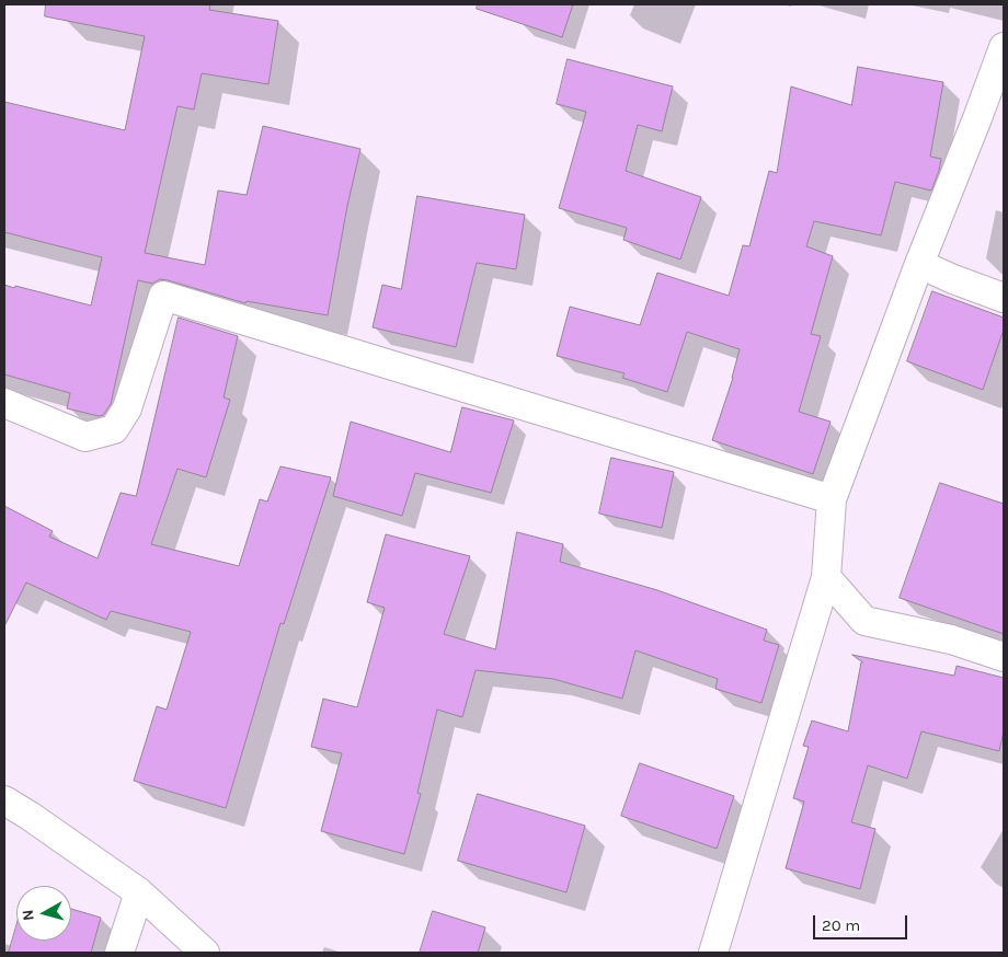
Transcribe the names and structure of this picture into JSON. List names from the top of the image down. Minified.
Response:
{"scale_bar":"20 m","north":"left"}
